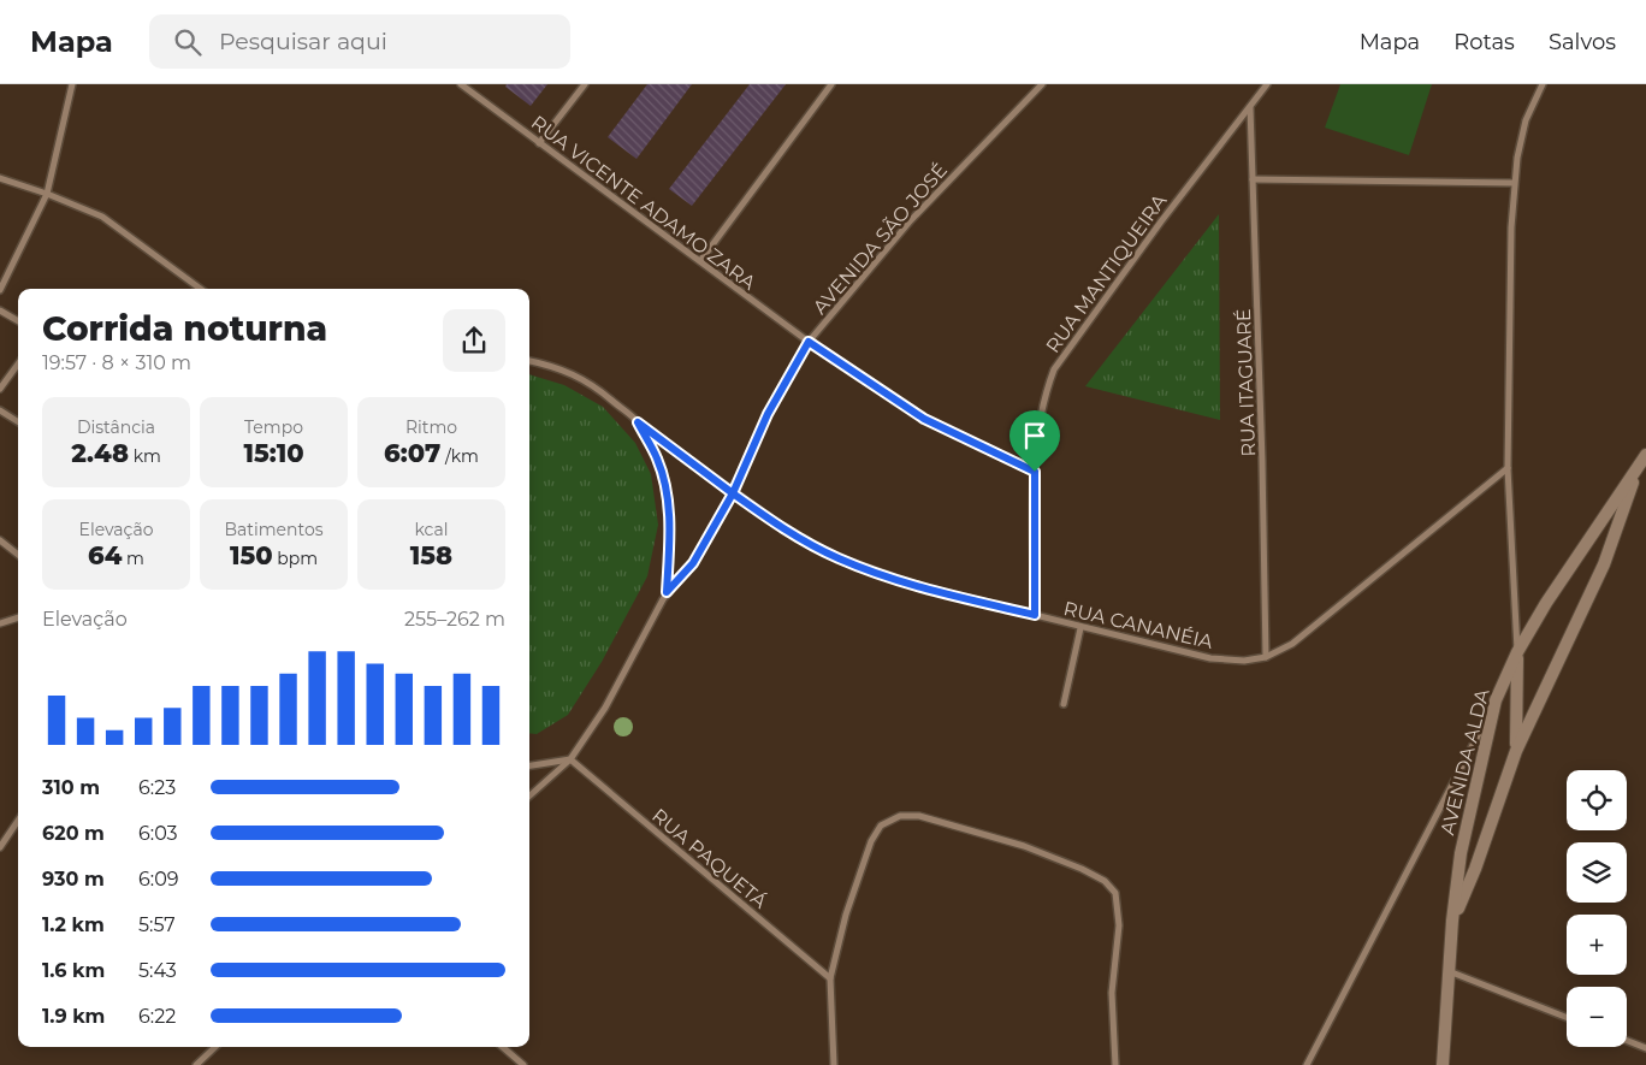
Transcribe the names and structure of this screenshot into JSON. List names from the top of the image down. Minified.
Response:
{"streets":{"main road":["AVENIDA ALDA"],"street":["RUA VICENTE ADAMO ZARA","AVENIDA SÃO JOSÉ","RUA MANTIQUEIRA","RUA ITAGUARÉ","RUA CANANÉIA","RUA PAQUETÁ"]},"crossings":[["RUA VICENTE ADAMO ZARA","AVENIDA SÃO JOSÉ"],["AVENIDA SÃO JOSÉ","RUA CANANÉIA"],["RUA MANTIQUEIRA","RUA ITAGUARÉ"],["RUA MANTIQUEIRA","RUA CANANÉIA"],["RUA ITAGUARÉ","RUA CANANÉIA"]],"page":{"header":"Mapa","search":"Pesquisar aqui","nav":["Mapa","Rotas","Salvos"],"heading":["Corrida noturna","19:57 · 8 × 310 m"],"stats":[["Distância","2.48 km"],["Tempo","15:10"],["Ritmo","6:07 /km"],["Elevação","64 m"],["Batimentos","150 bpm"],["kcal","158"]],"chart":["Elevação","255–262 m"],"list":[{"name":"310 m","note":"6:23"},{"name":"620 m","note":"6:03"},{"name":"930 m","note":"6:09"},{"name":"1.2 km","note":"5:57"},{"name":"1.6 km","note":"5:43"},{"name":"1.9 km","note":"6:22"}],"map_buttons":["+","−"]}}
